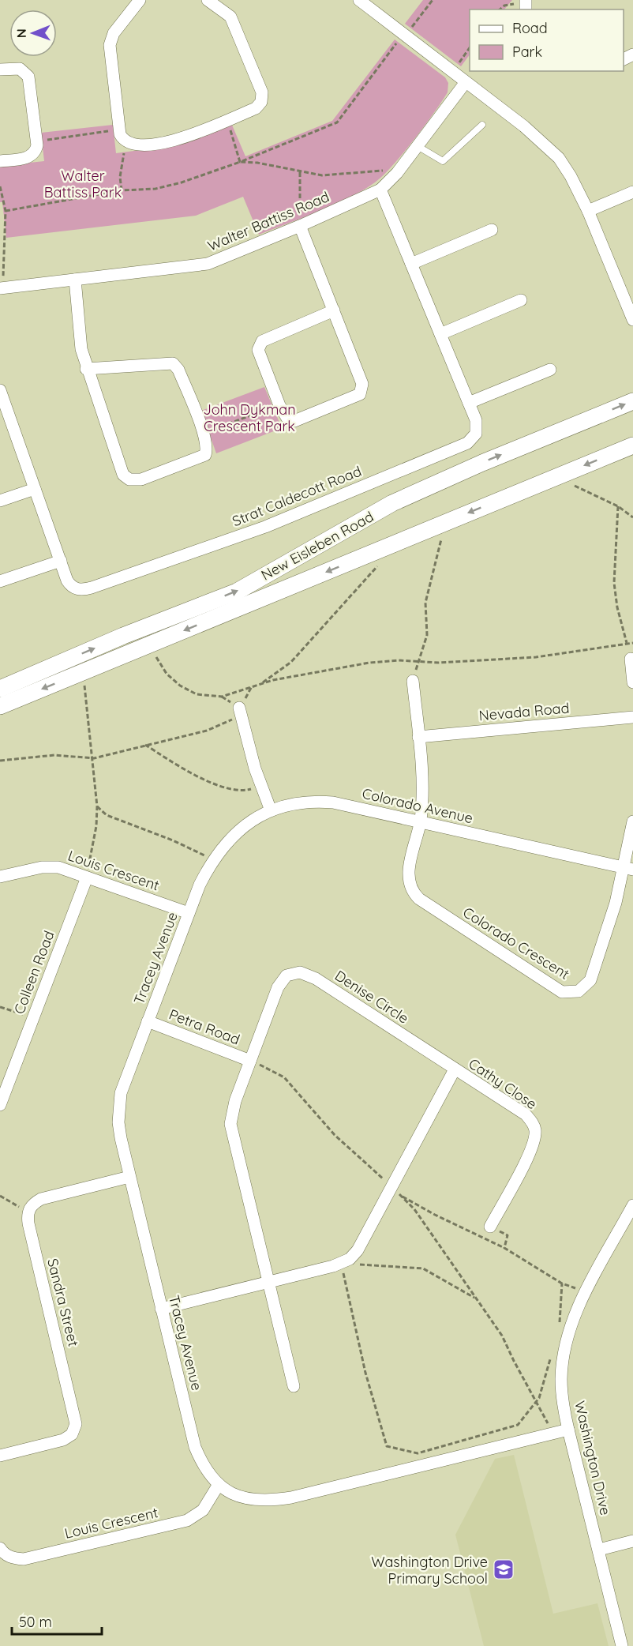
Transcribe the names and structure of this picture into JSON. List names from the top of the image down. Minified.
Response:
{"streets":{"main road":["New Eisleben Road"],"street":["Walter Battiss Road","Strat Caldecott Road","Nevada Road","Colorado Avenue","Louis Crescent","Colorado Crescent","Tracey Avenue","Colleen Road","Denise Circle","Petra Road","Cathy Close","Sandra Street","Washington Drive"]},"crossings":[["Walter Battiss Road","Strat Caldecott Road"],["Nevada Road","Colorado Crescent"],["Colorado Avenue","Colorado Crescent"],["Colorado Avenue","Tracey Avenue"],["Louis Crescent","Tracey Avenue"],["Louis Crescent","Colleen Road"],["Tracey Avenue","Petra Road"],["Tracey Avenue","Sandra Street"],["Denise Circle","Petra Road"],["Denise Circle","Cathy Close"]],"parks":["Walter Battiss Park","John Dykman Crescent Park"],"places":{"school or university":["Washington Drive Primary School"]},"legend":["Road","Park"],"scale_bar":"50 m","north":"left"}
